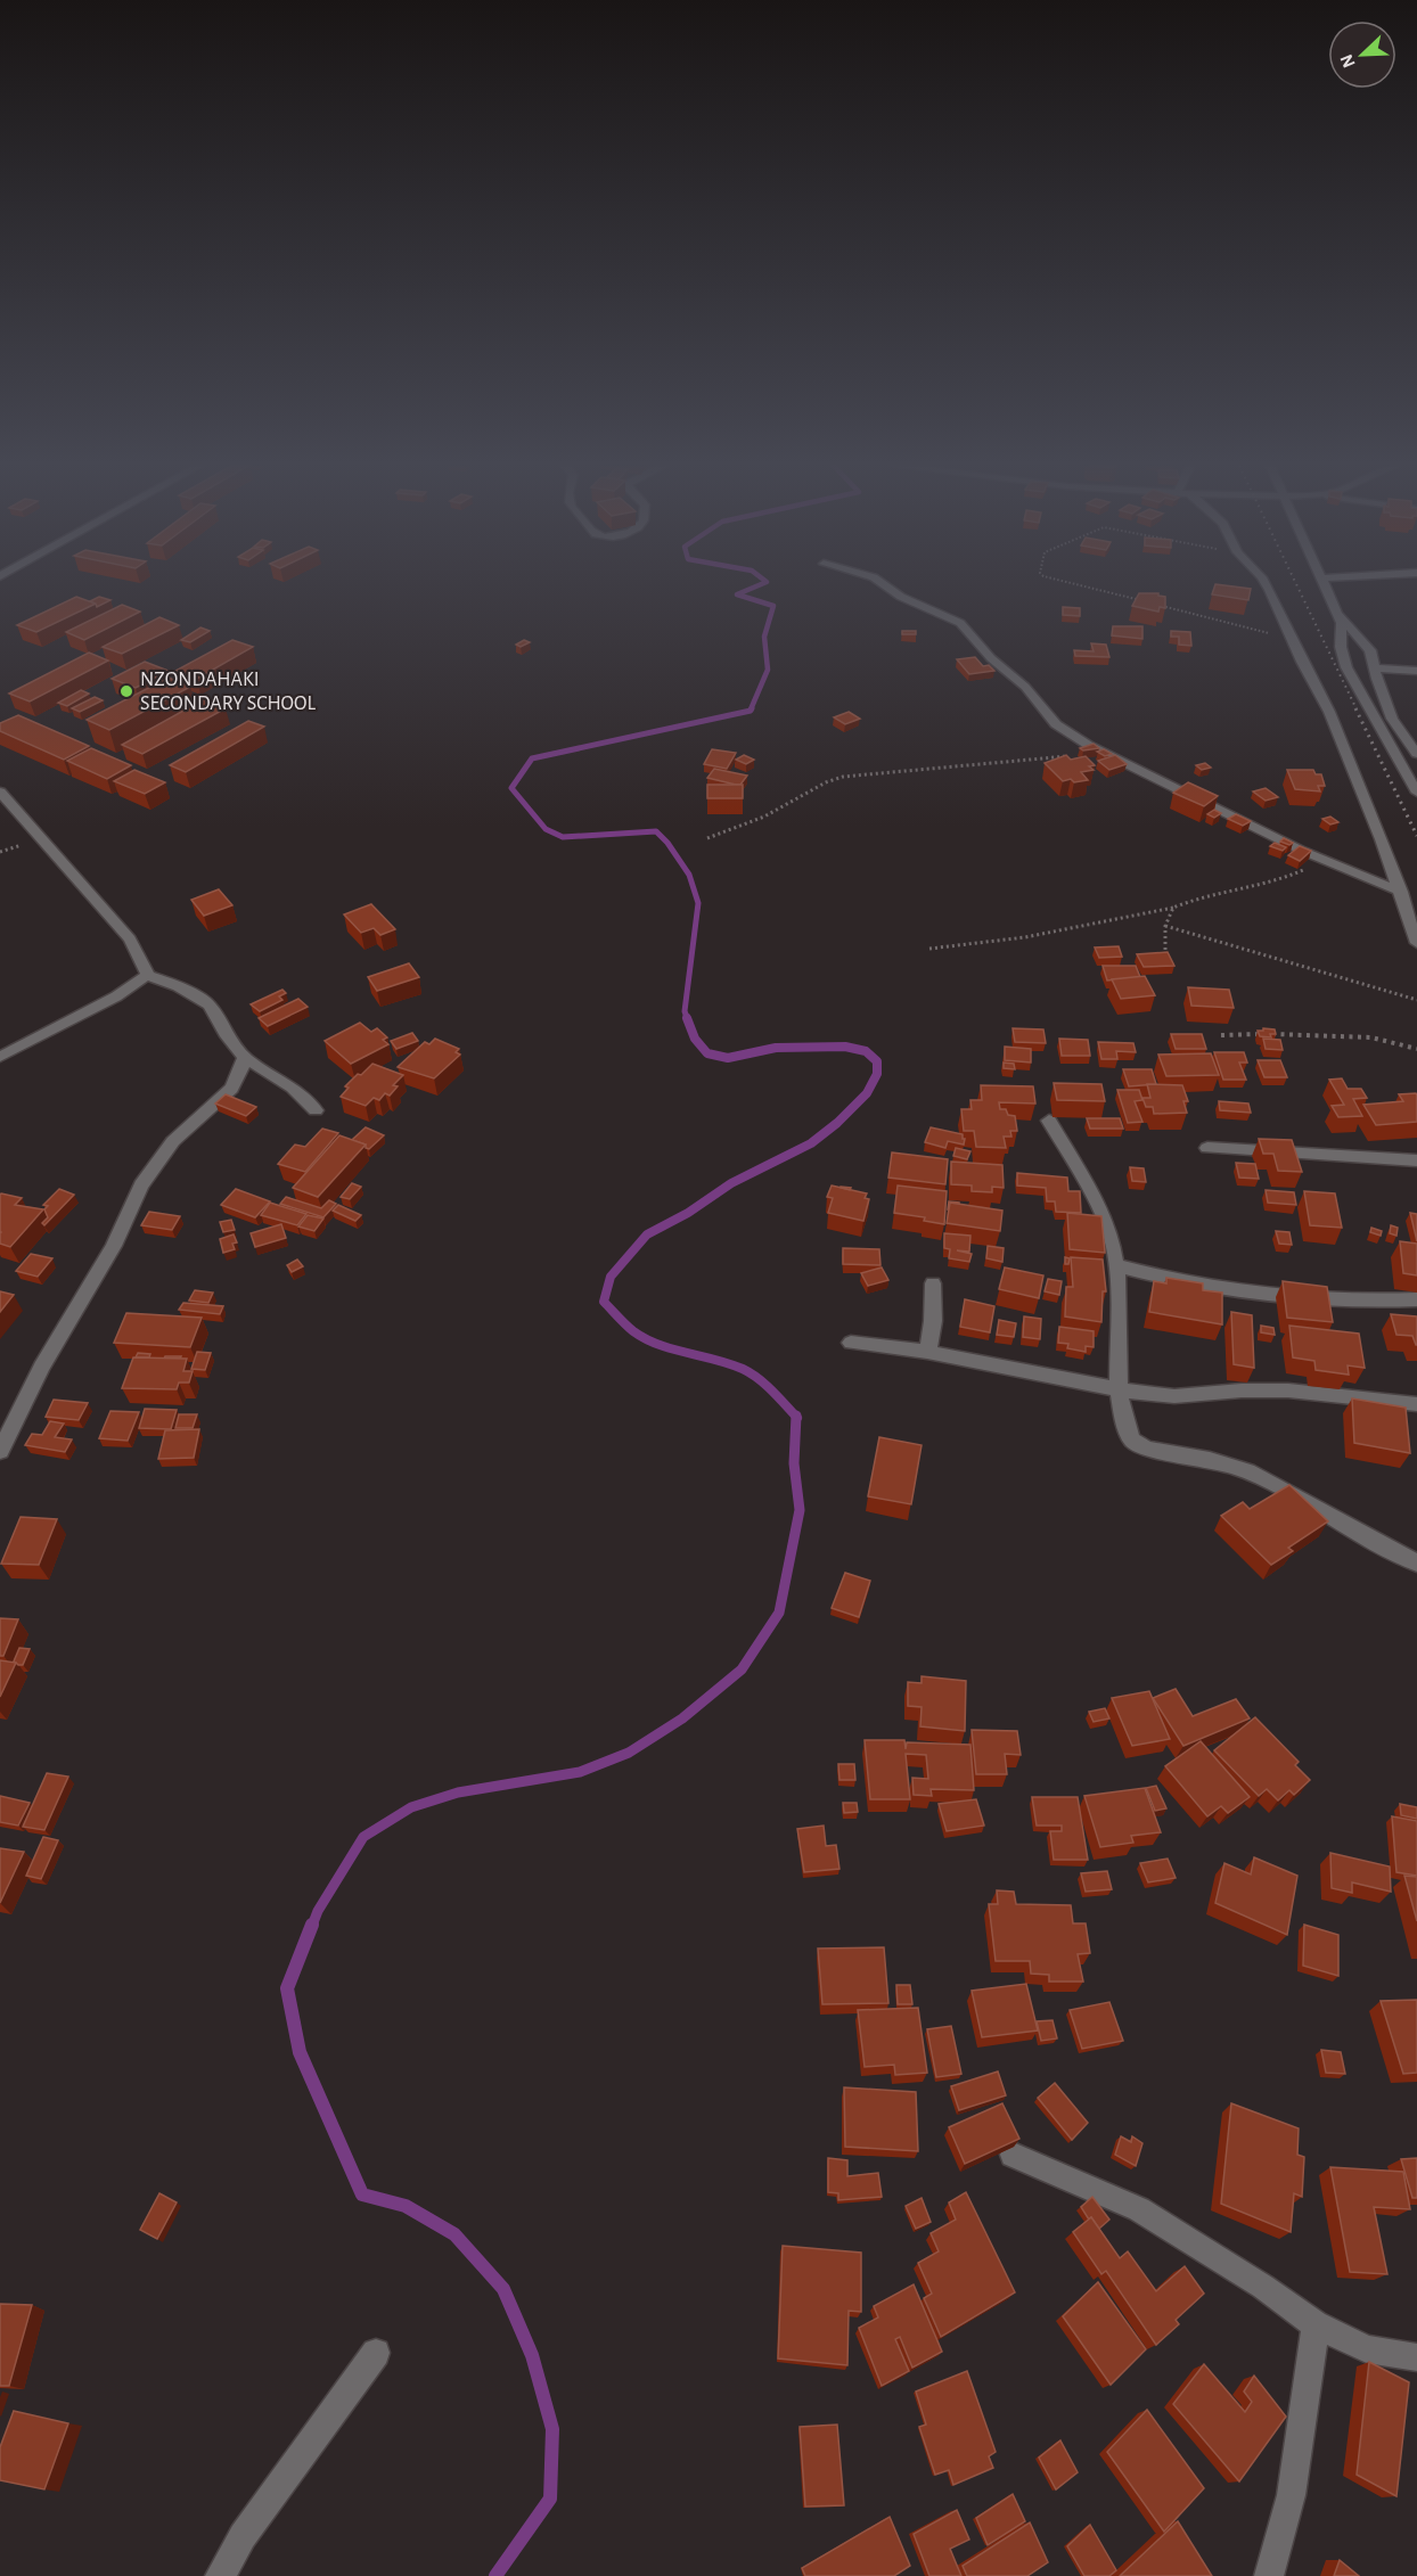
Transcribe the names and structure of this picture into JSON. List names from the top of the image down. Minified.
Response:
{"places":["NZONDAHAKI SECONDARY SCHOOL"],"north":"bottom left"}
